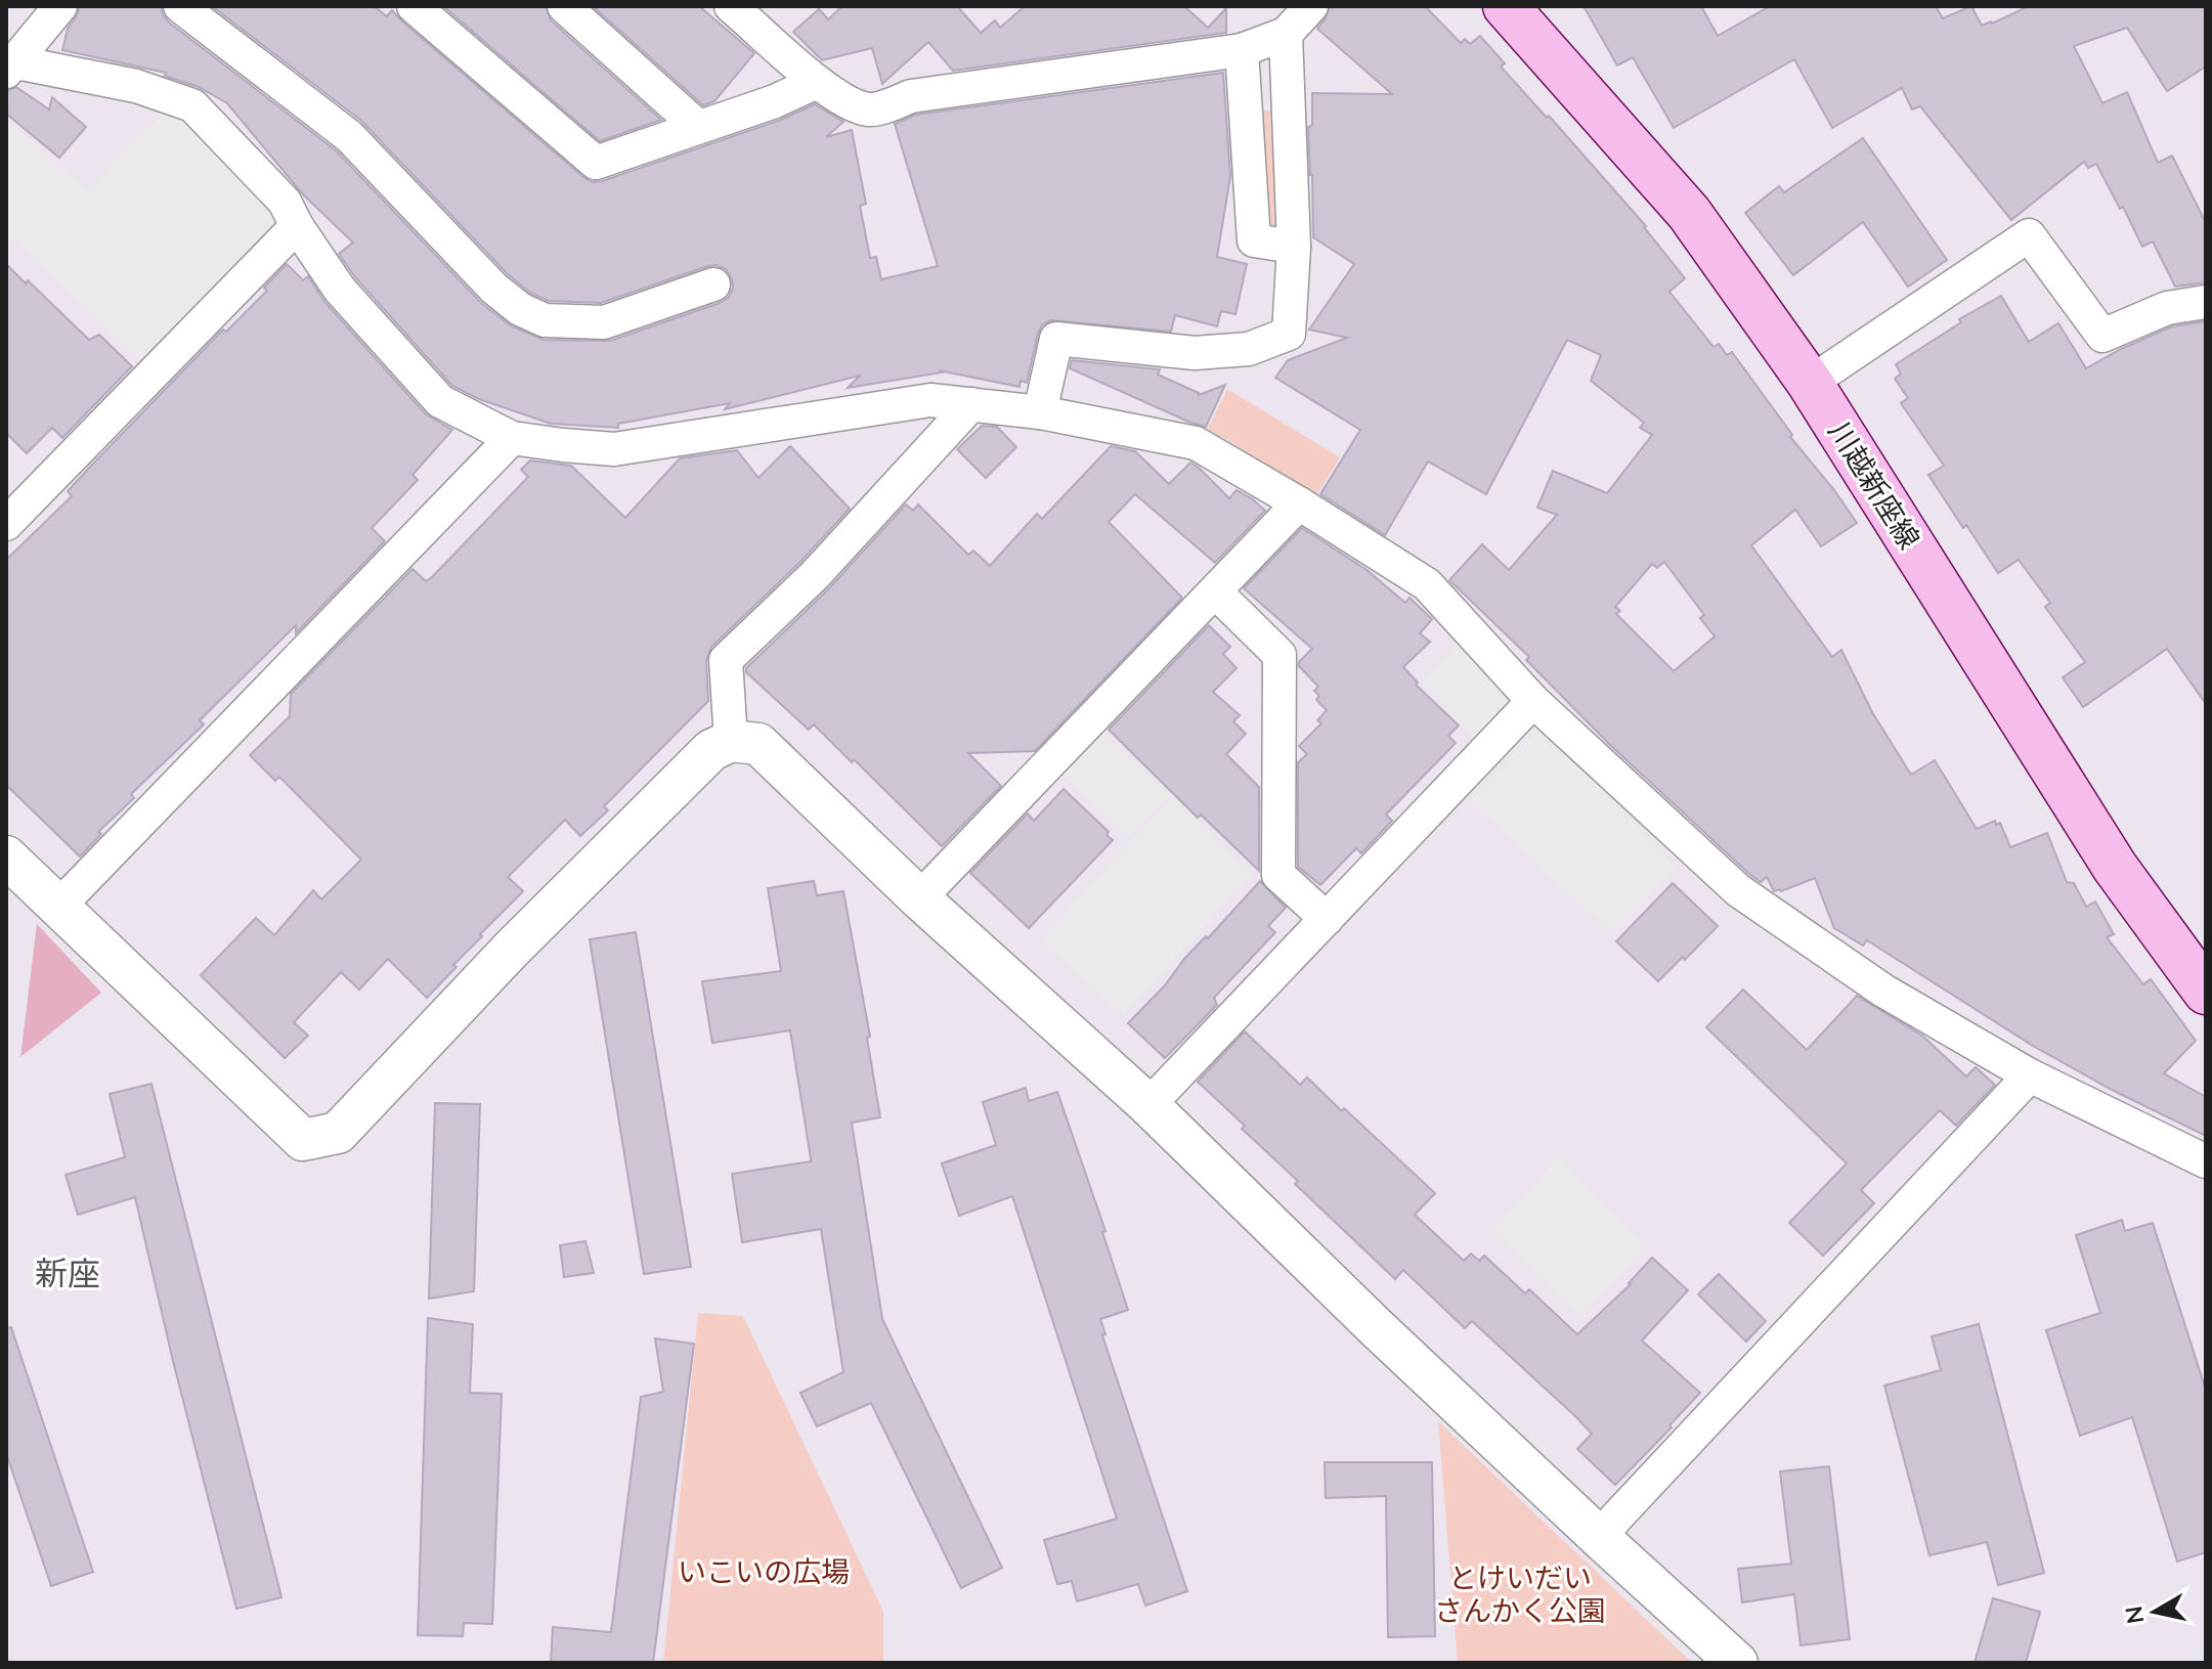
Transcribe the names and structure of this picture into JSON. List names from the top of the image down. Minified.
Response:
{"streets":{"main road":["川越新座線"]},"districts":["新座"],"parks":["いこいの広場","とけいだい さんかく公園"],"north":"left"}
